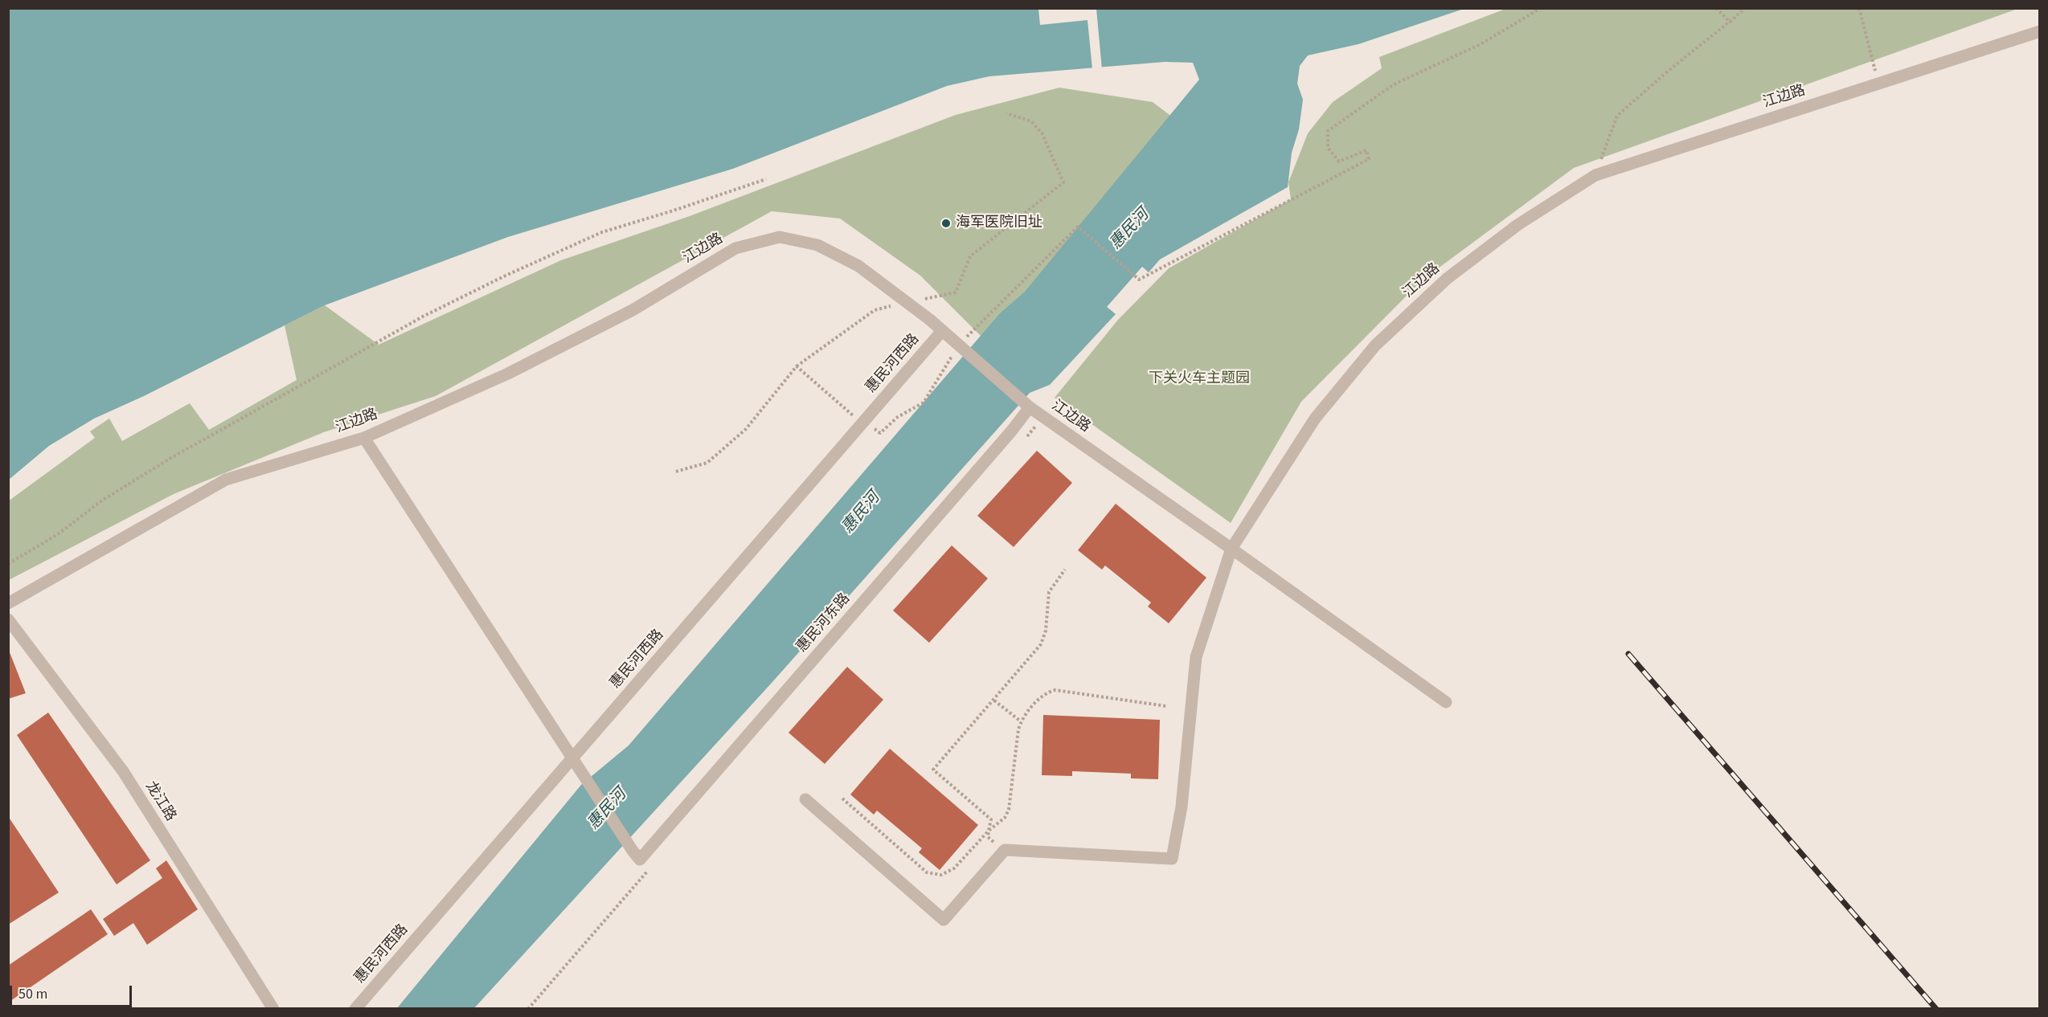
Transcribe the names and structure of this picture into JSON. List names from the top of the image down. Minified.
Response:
{"streets":{"street":["江边路","惠民河西路","惠民河东路","龙江路"]},"crossings":[["江边路","惠民河东路"],["惠民河西路","惠民河东路"]],"water":["惠民河"],"parks":["下关火车主题园"],"places":["海军医院旧址"],"scale_bar":"50 m"}
